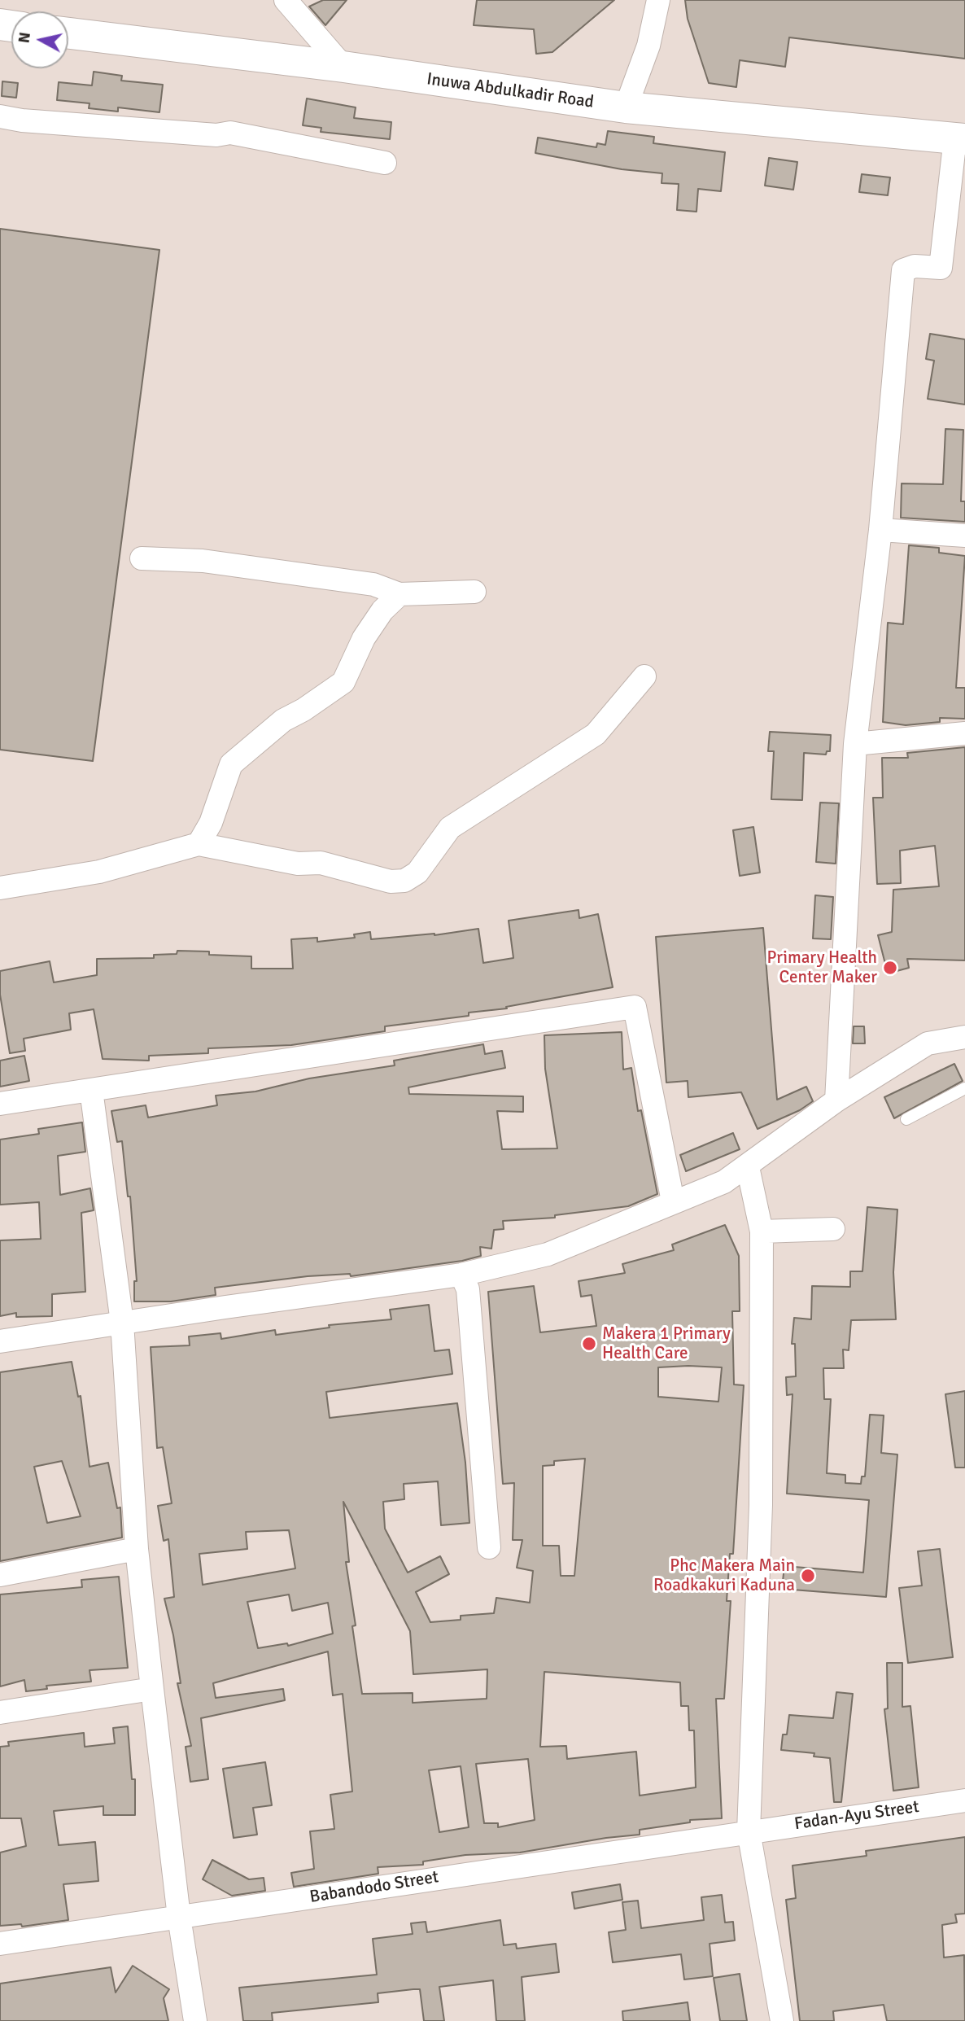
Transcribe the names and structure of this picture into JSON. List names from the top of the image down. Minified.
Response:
{"streets":{"main road":["Inuwa Abdulkadir Road"],"street":["Fadan-Ayu Street","Babandodo Street"]},"crossings":[["Fadan-Ayu Street","Babandodo Street"]],"places":["Primary Health Center Maker","Makera 1 Primary Health Care","Phc Makera Main Roadkakuri Kaduna"],"north":"left"}
